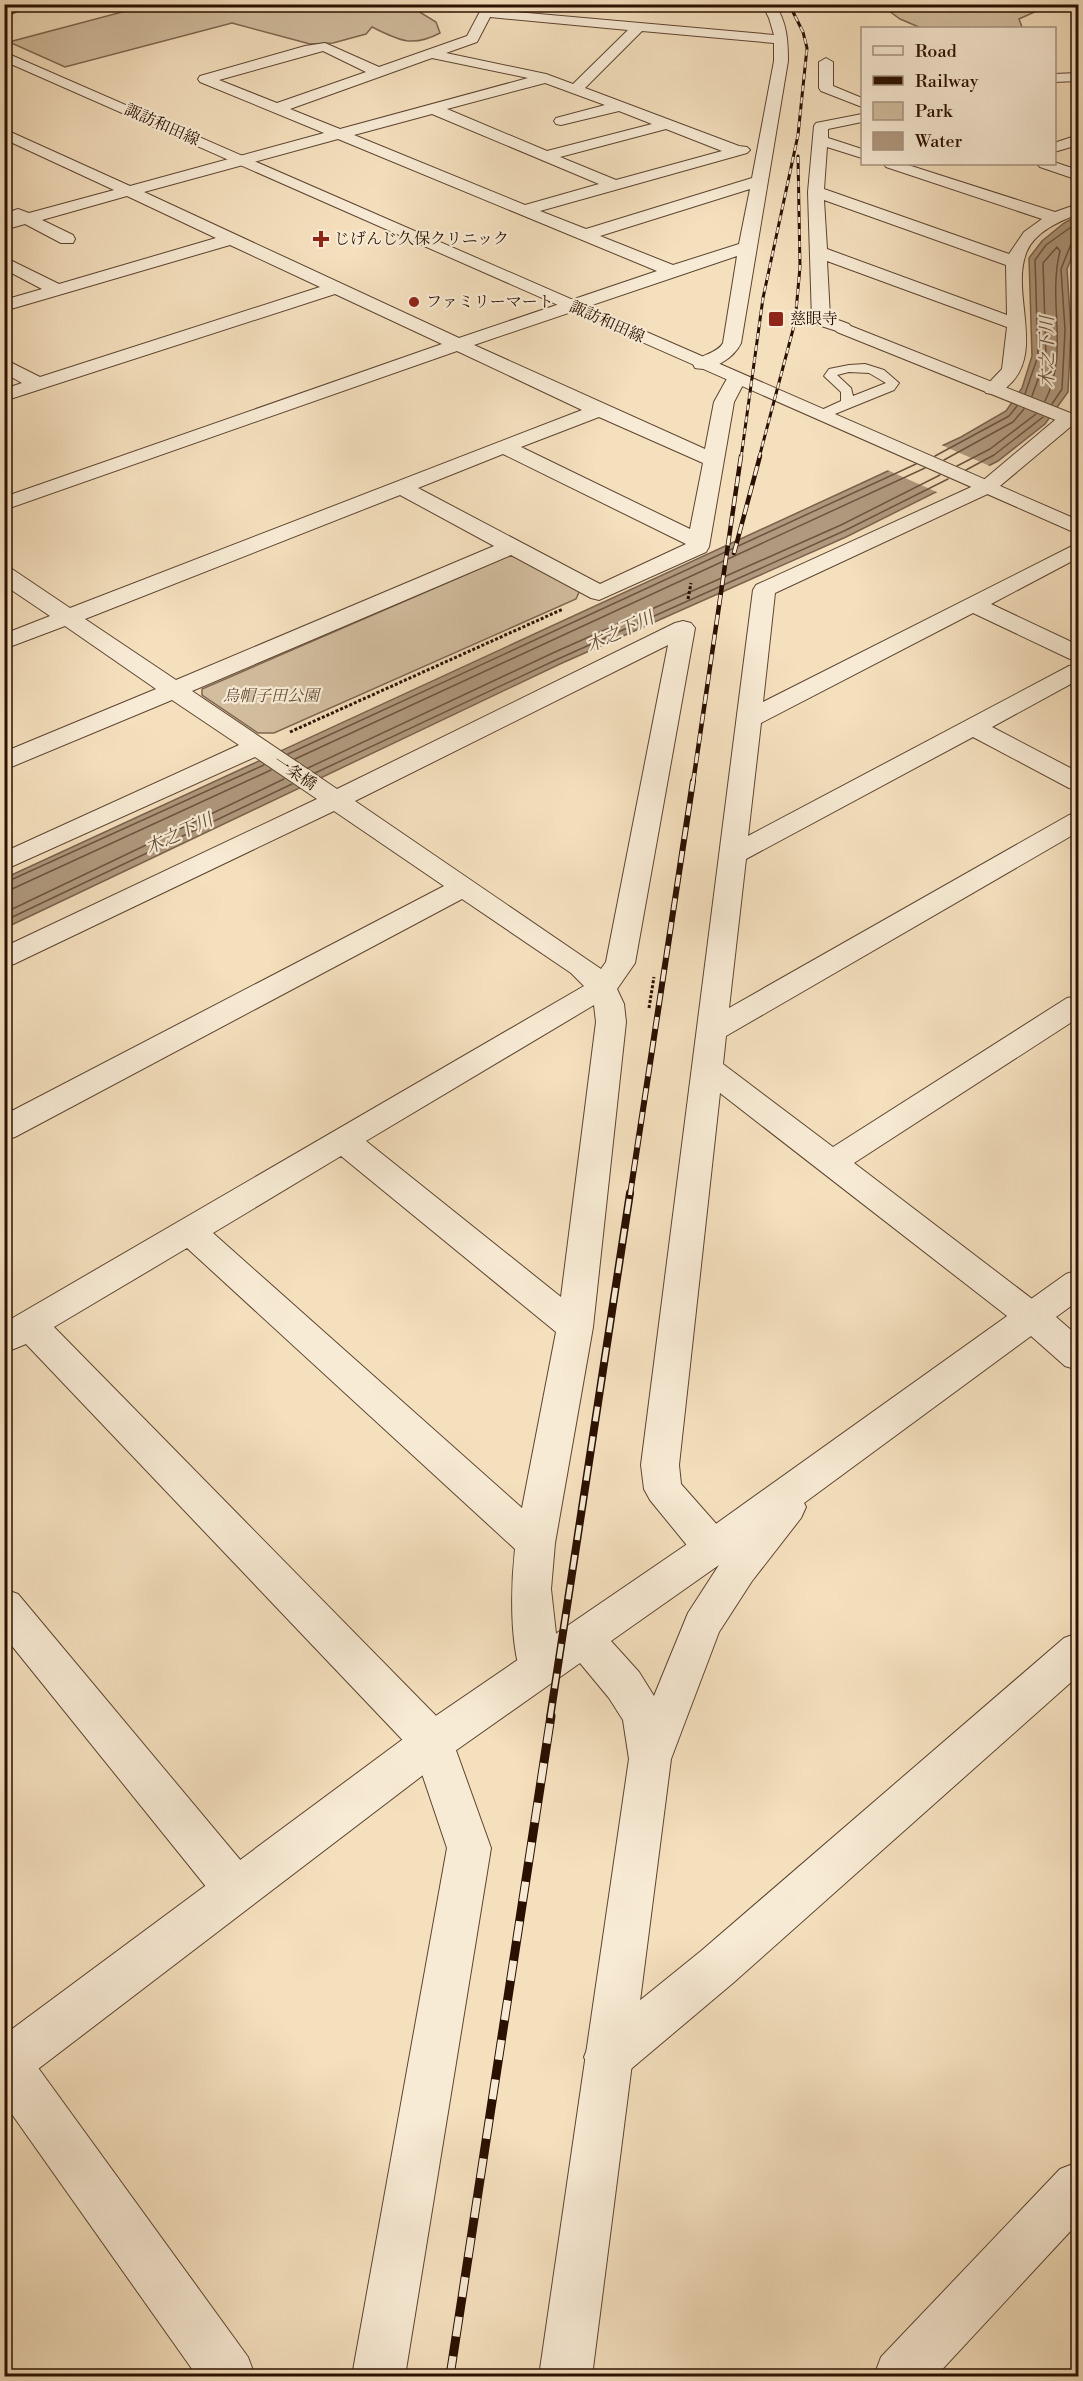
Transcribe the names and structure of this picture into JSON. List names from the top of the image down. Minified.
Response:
{"streets":{"street":["諏訪和田線","一条橋"]},"water":["木之下川"],"parks":["烏帽子田公園"],"places":{"health":["じげんじ久保クリニック"],"other":["ファミリーマート"],"transit":["慈眼寺"]},"legend":["Road","Railway","Park","Water"]}
